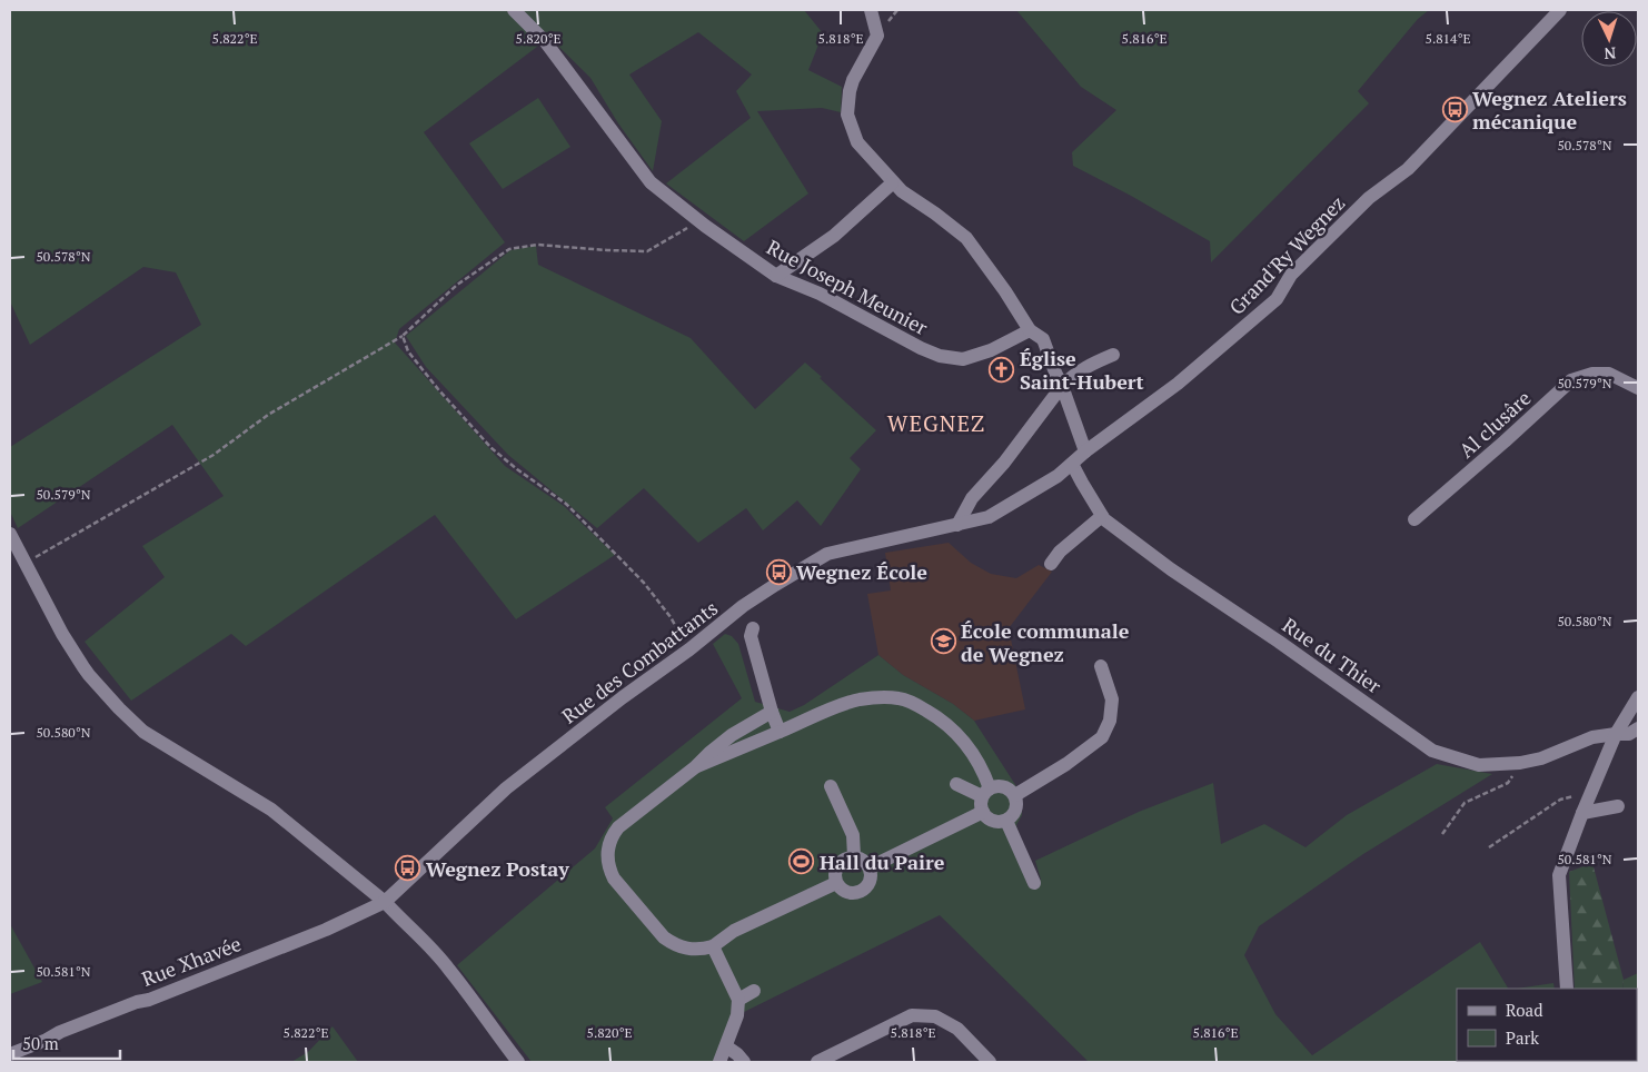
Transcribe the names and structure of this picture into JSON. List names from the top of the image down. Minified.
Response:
{"streets":{"street":["Grand'Ry Wegnez","Rue Joseph Meunier","Al clusâre","Rue du Thier","Rue des Combattants","Rue Xhavée"]},"crossings":[["Grand'Ry Wegnez","Rue du Thier"],["Grand'Ry Wegnez","Rue des Combattants"],["Rue des Combattants","Rue Xhavée"]],"districts":["WEGNEZ"],"places":{"bus stop":["Wegnez Ateliers mécanique","Wegnez École","Wegnez Postay"],"church":["Église Saint-Hubert"],"school or university":["École communale de Wegnez"],"sports":["Hall du Paire"]},"legend":["Road","Park"],"scale_bar":"50 m","north":"bottom","coordinates":["5.822°E","5.820°E","5.818°E","5.816°E","5.814°E","50.578°N","50.579°N","50.580°N","50.581°N"]}
